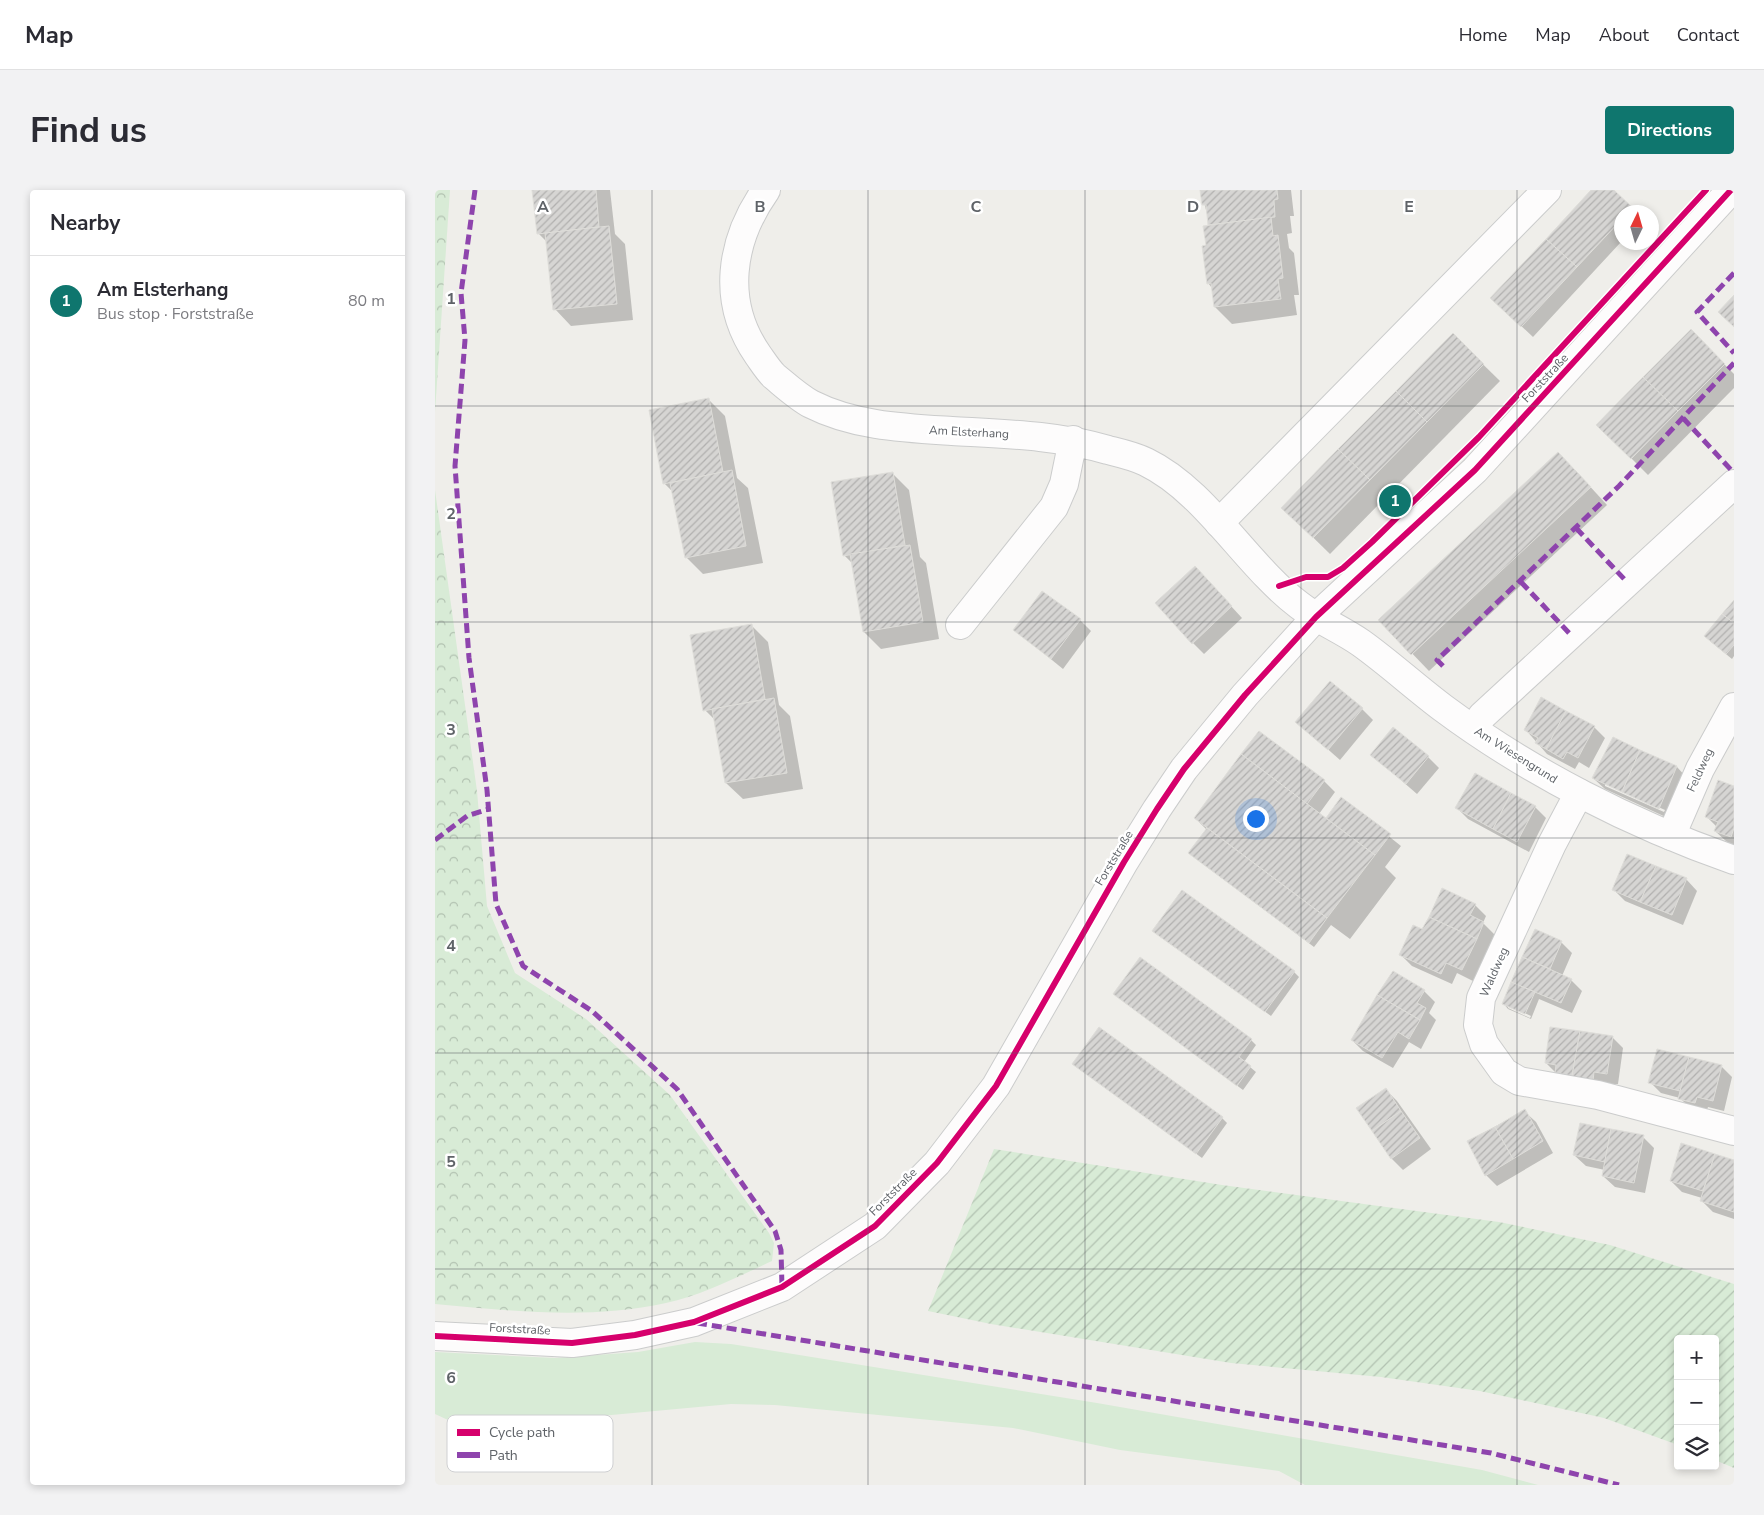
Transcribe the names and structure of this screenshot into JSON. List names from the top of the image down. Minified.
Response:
{"streets":{"street":["Forststraße","Am Elsterhang","Am Wiesengrund","Feldweg","Waldweg"]},"crossings":[["Forststraße","Am Elsterhang"],["Forststraße","Am Wiesengrund"],["Am Elsterhang","Am Wiesengrund"],["Am Wiesengrund","Feldweg"],["Am Wiesengrund","Waldweg"]],"legend":["Cycle path","Path"],"north":"top","page":{"header":"Map","nav":["Home","Map","About","Contact"],"buttons":"Directions","title":"Find us","heading":"Nearby","list":[{"mark":"1","name":"Am Elsterhang","note":"Bus stop · Forststraße","value":"80 m"}],"pins":"1","map_buttons":["+","−"]},"grid":{"columns":["A","B","C","D","E"],"rows":["1","2","3","4","5","6"]}}
